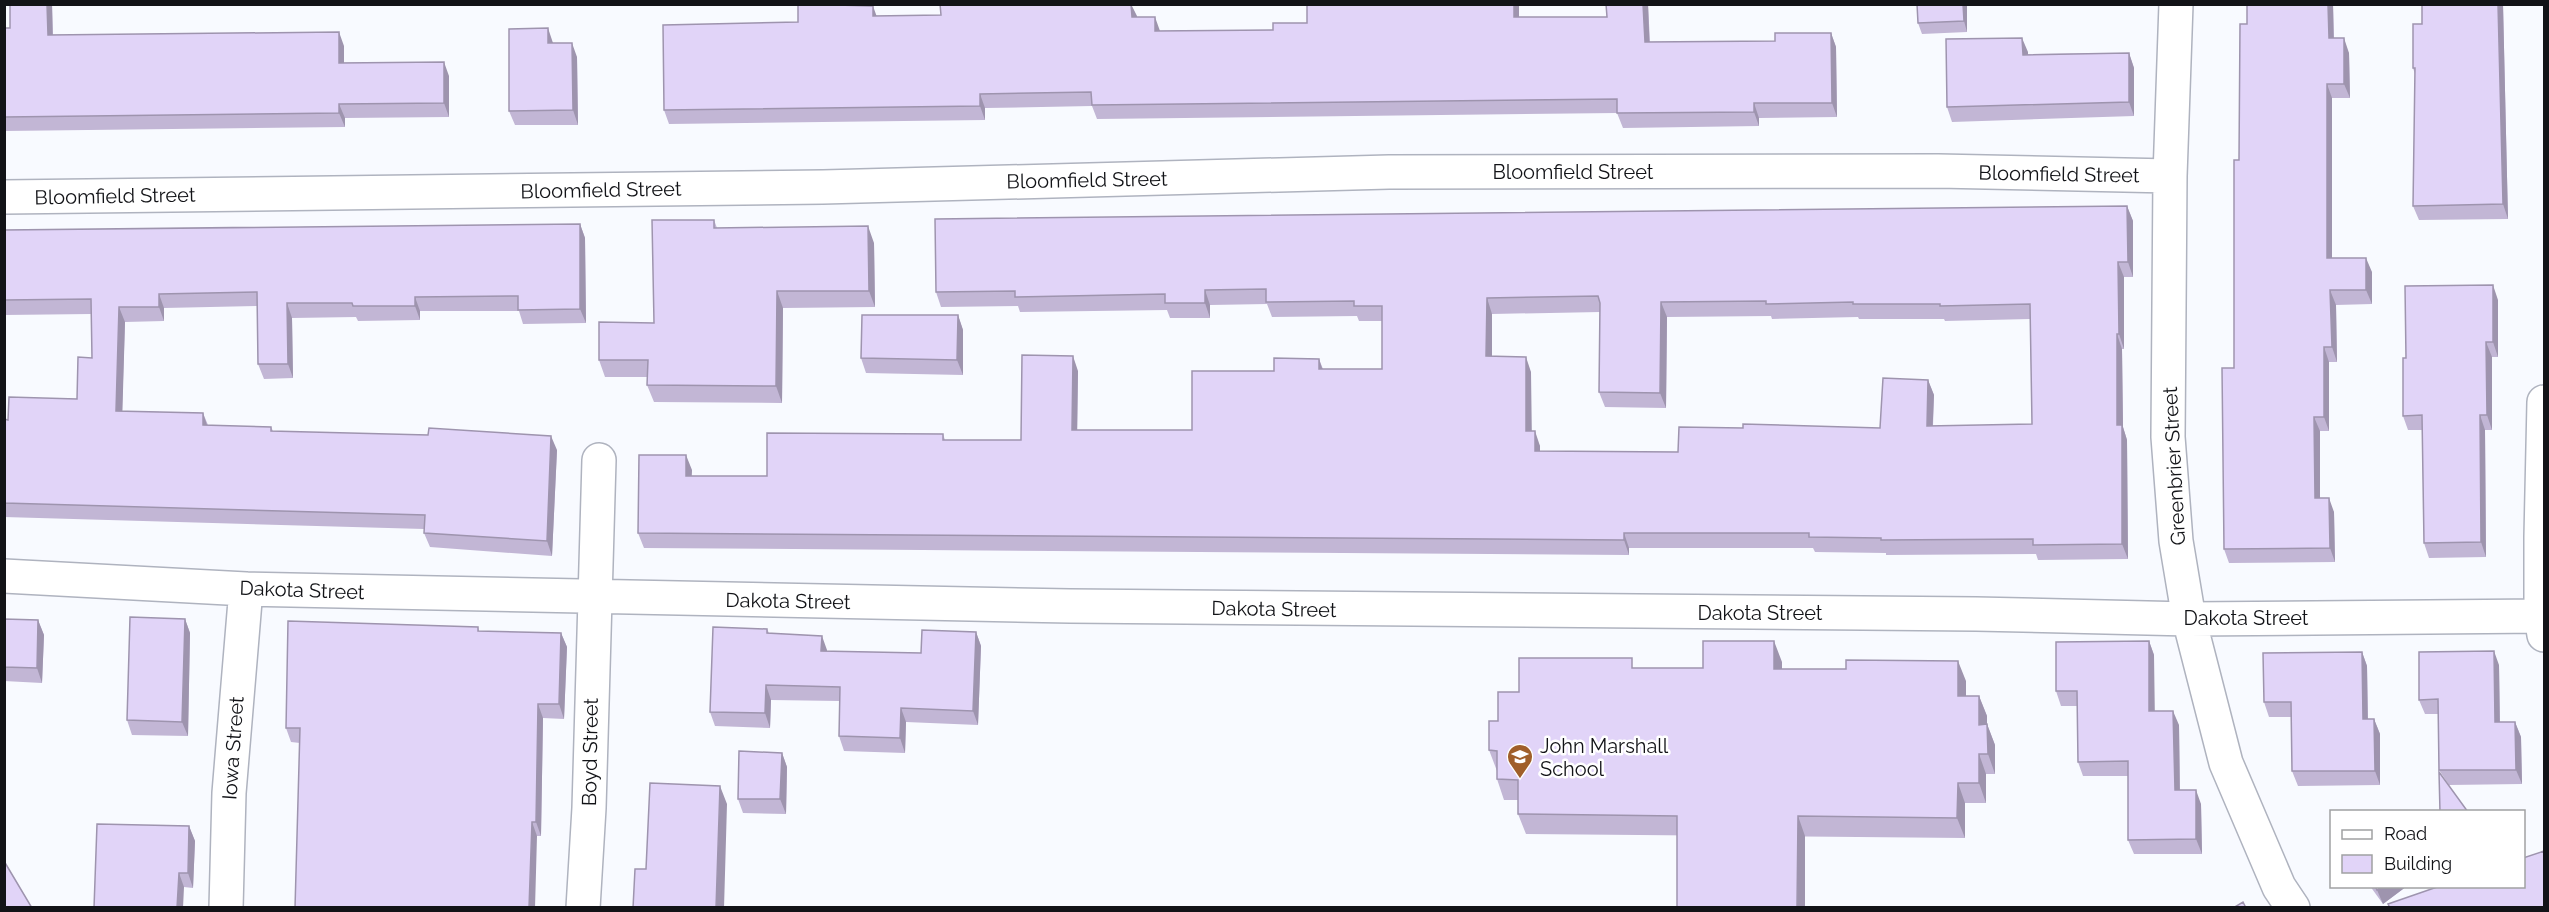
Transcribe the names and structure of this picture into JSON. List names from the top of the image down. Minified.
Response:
{"streets":{"street":["Bloomfield Street","Greenbrier Street","Dakota Street","Iowa Street","Boyd Street"]},"crossings":[["Bloomfield Street","Greenbrier Street"],["Greenbrier Street","Dakota Street"],["Dakota Street","Iowa Street"],["Dakota Street","Boyd Street"]],"places":{"school or university":["John Marshall School"]},"legend":["Road","Building"]}
